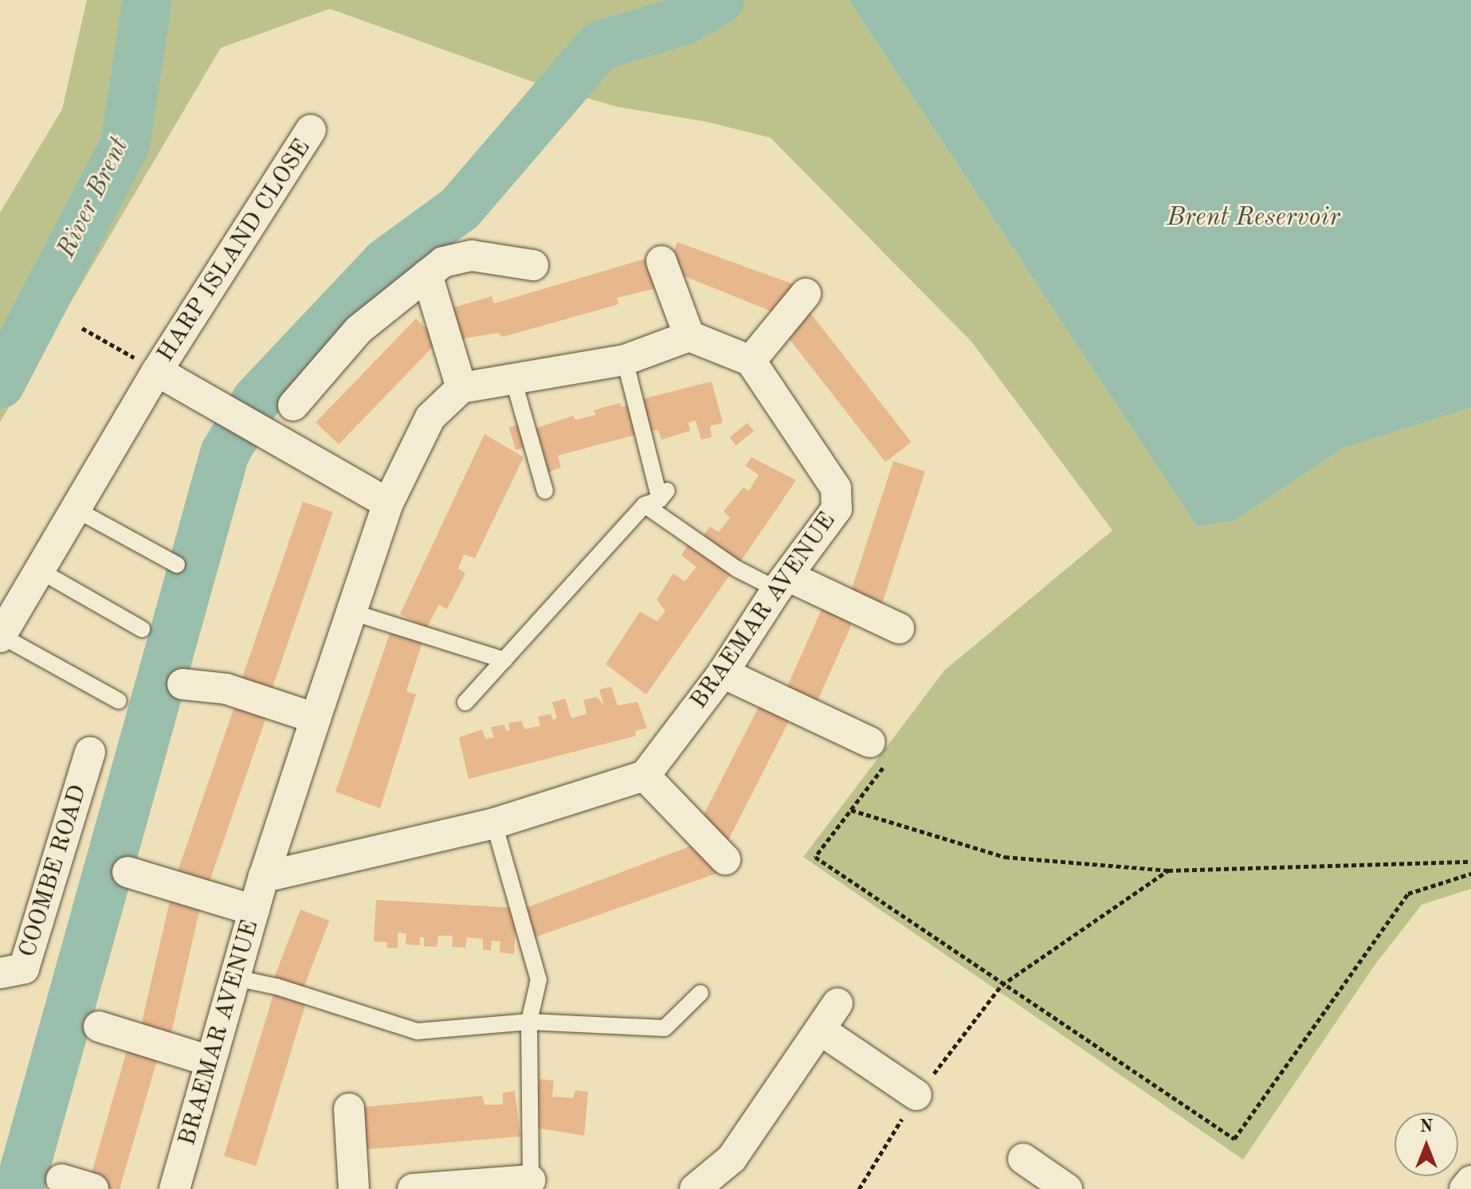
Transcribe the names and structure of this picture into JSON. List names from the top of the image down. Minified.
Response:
{"streets":{"street":["HARP ISLAND CLOSE","BRAEMAR AVENUE","COOMBE ROAD"]},"crossings":[["HARP ISLAND CLOSE","BRAEMAR AVENUE"]],"water":["River Brent","Brent Reservoir"],"north":"top"}
